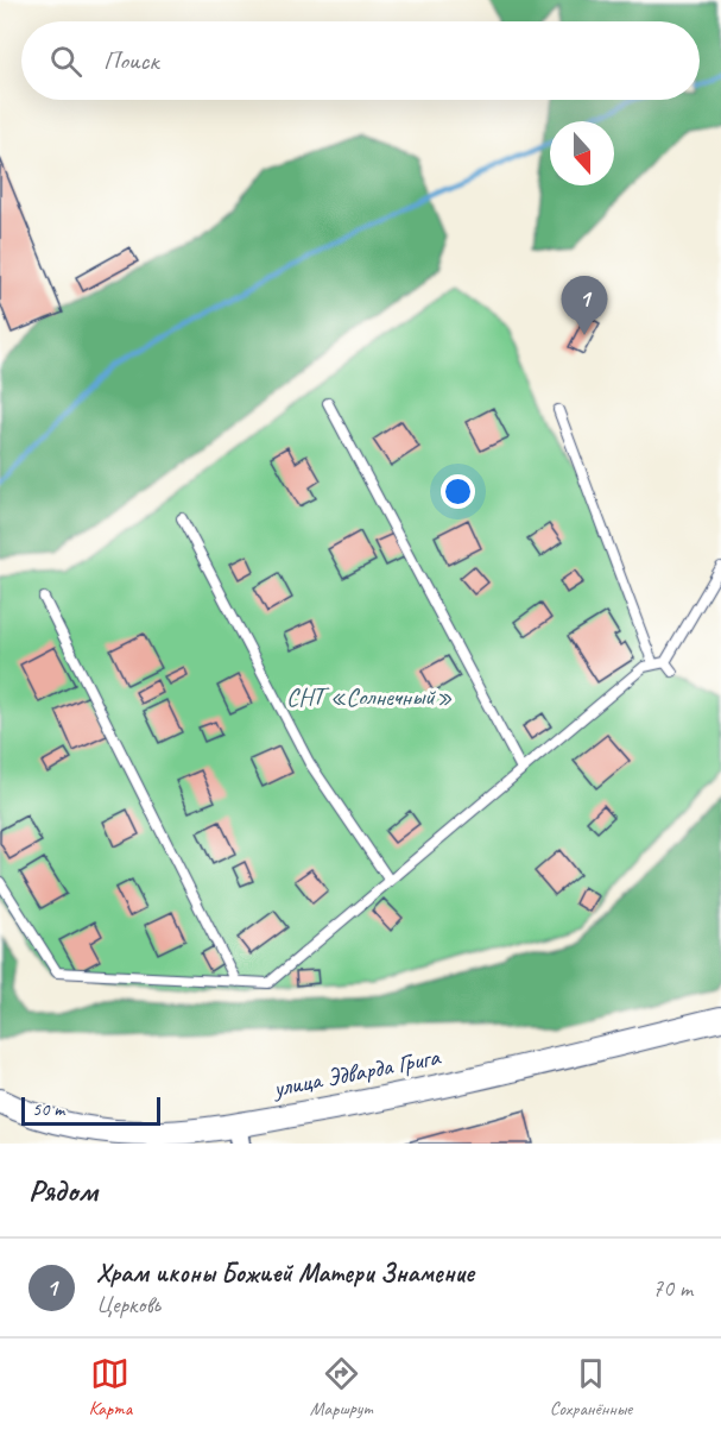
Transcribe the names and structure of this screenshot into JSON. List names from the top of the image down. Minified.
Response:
{"streets":{"street":["улица Эдварда Грига"]},"parks":["СНТ «Солнечный»"],"scale_bar":"50 m","north":"bottom","page":{"search":"Поиск","pins":"1","scale":"50 m","heading":"Рядом","list":[{"mark":"1","name":"Храм иконы Божией Матери Знамение","note":"Церковь","value":"70 m"}],"nav":["Карта","Маршрут","Сохранённые"]}}
